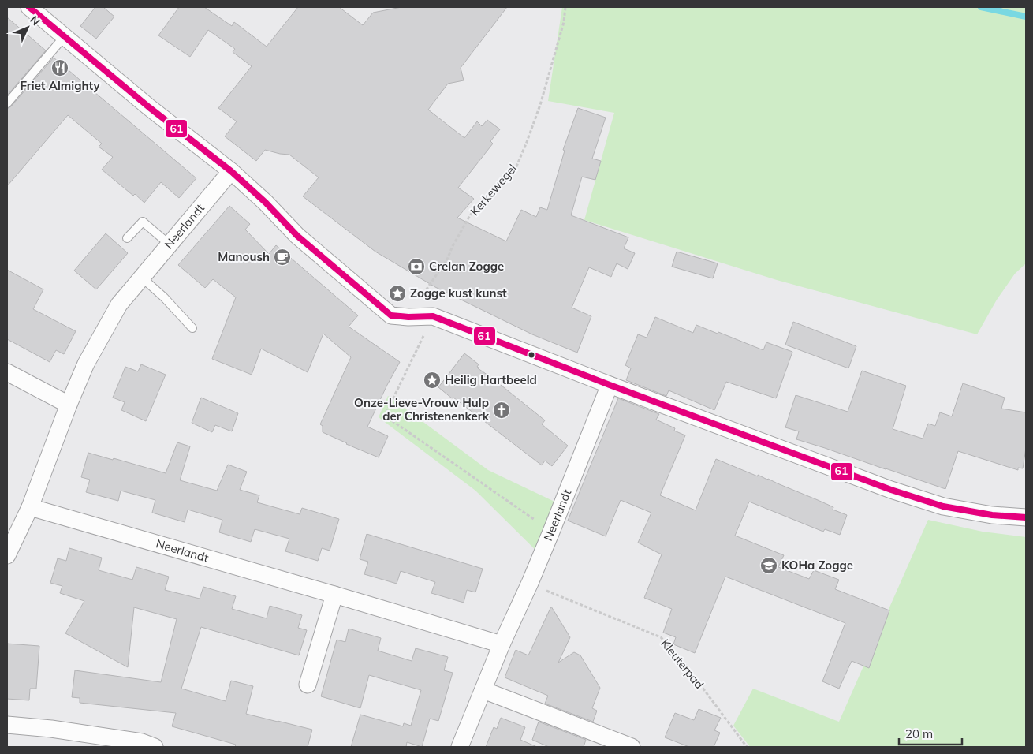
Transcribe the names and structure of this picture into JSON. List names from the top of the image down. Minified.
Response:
{"streets":{"street":["Neerlandt"],"path":["Kerkewegel","Kleuterpad"]},"crossings":[["Neerlandt","Kleuterpad"]],"places":{"restaurant":["Friet Almighty"],"cafe":["Manoush"],"bank":["Crelan Zogge"],"place":["Zogge kust kunst","Heilig Hartbeeld"],"church":["Onze-Lieve-Vrouw Hulp der Christenenkerk"],"school or university":["KOHa Zogge"]},"lines":["transit line 61"],"scale_bar":"20 m","north":"top right"}
